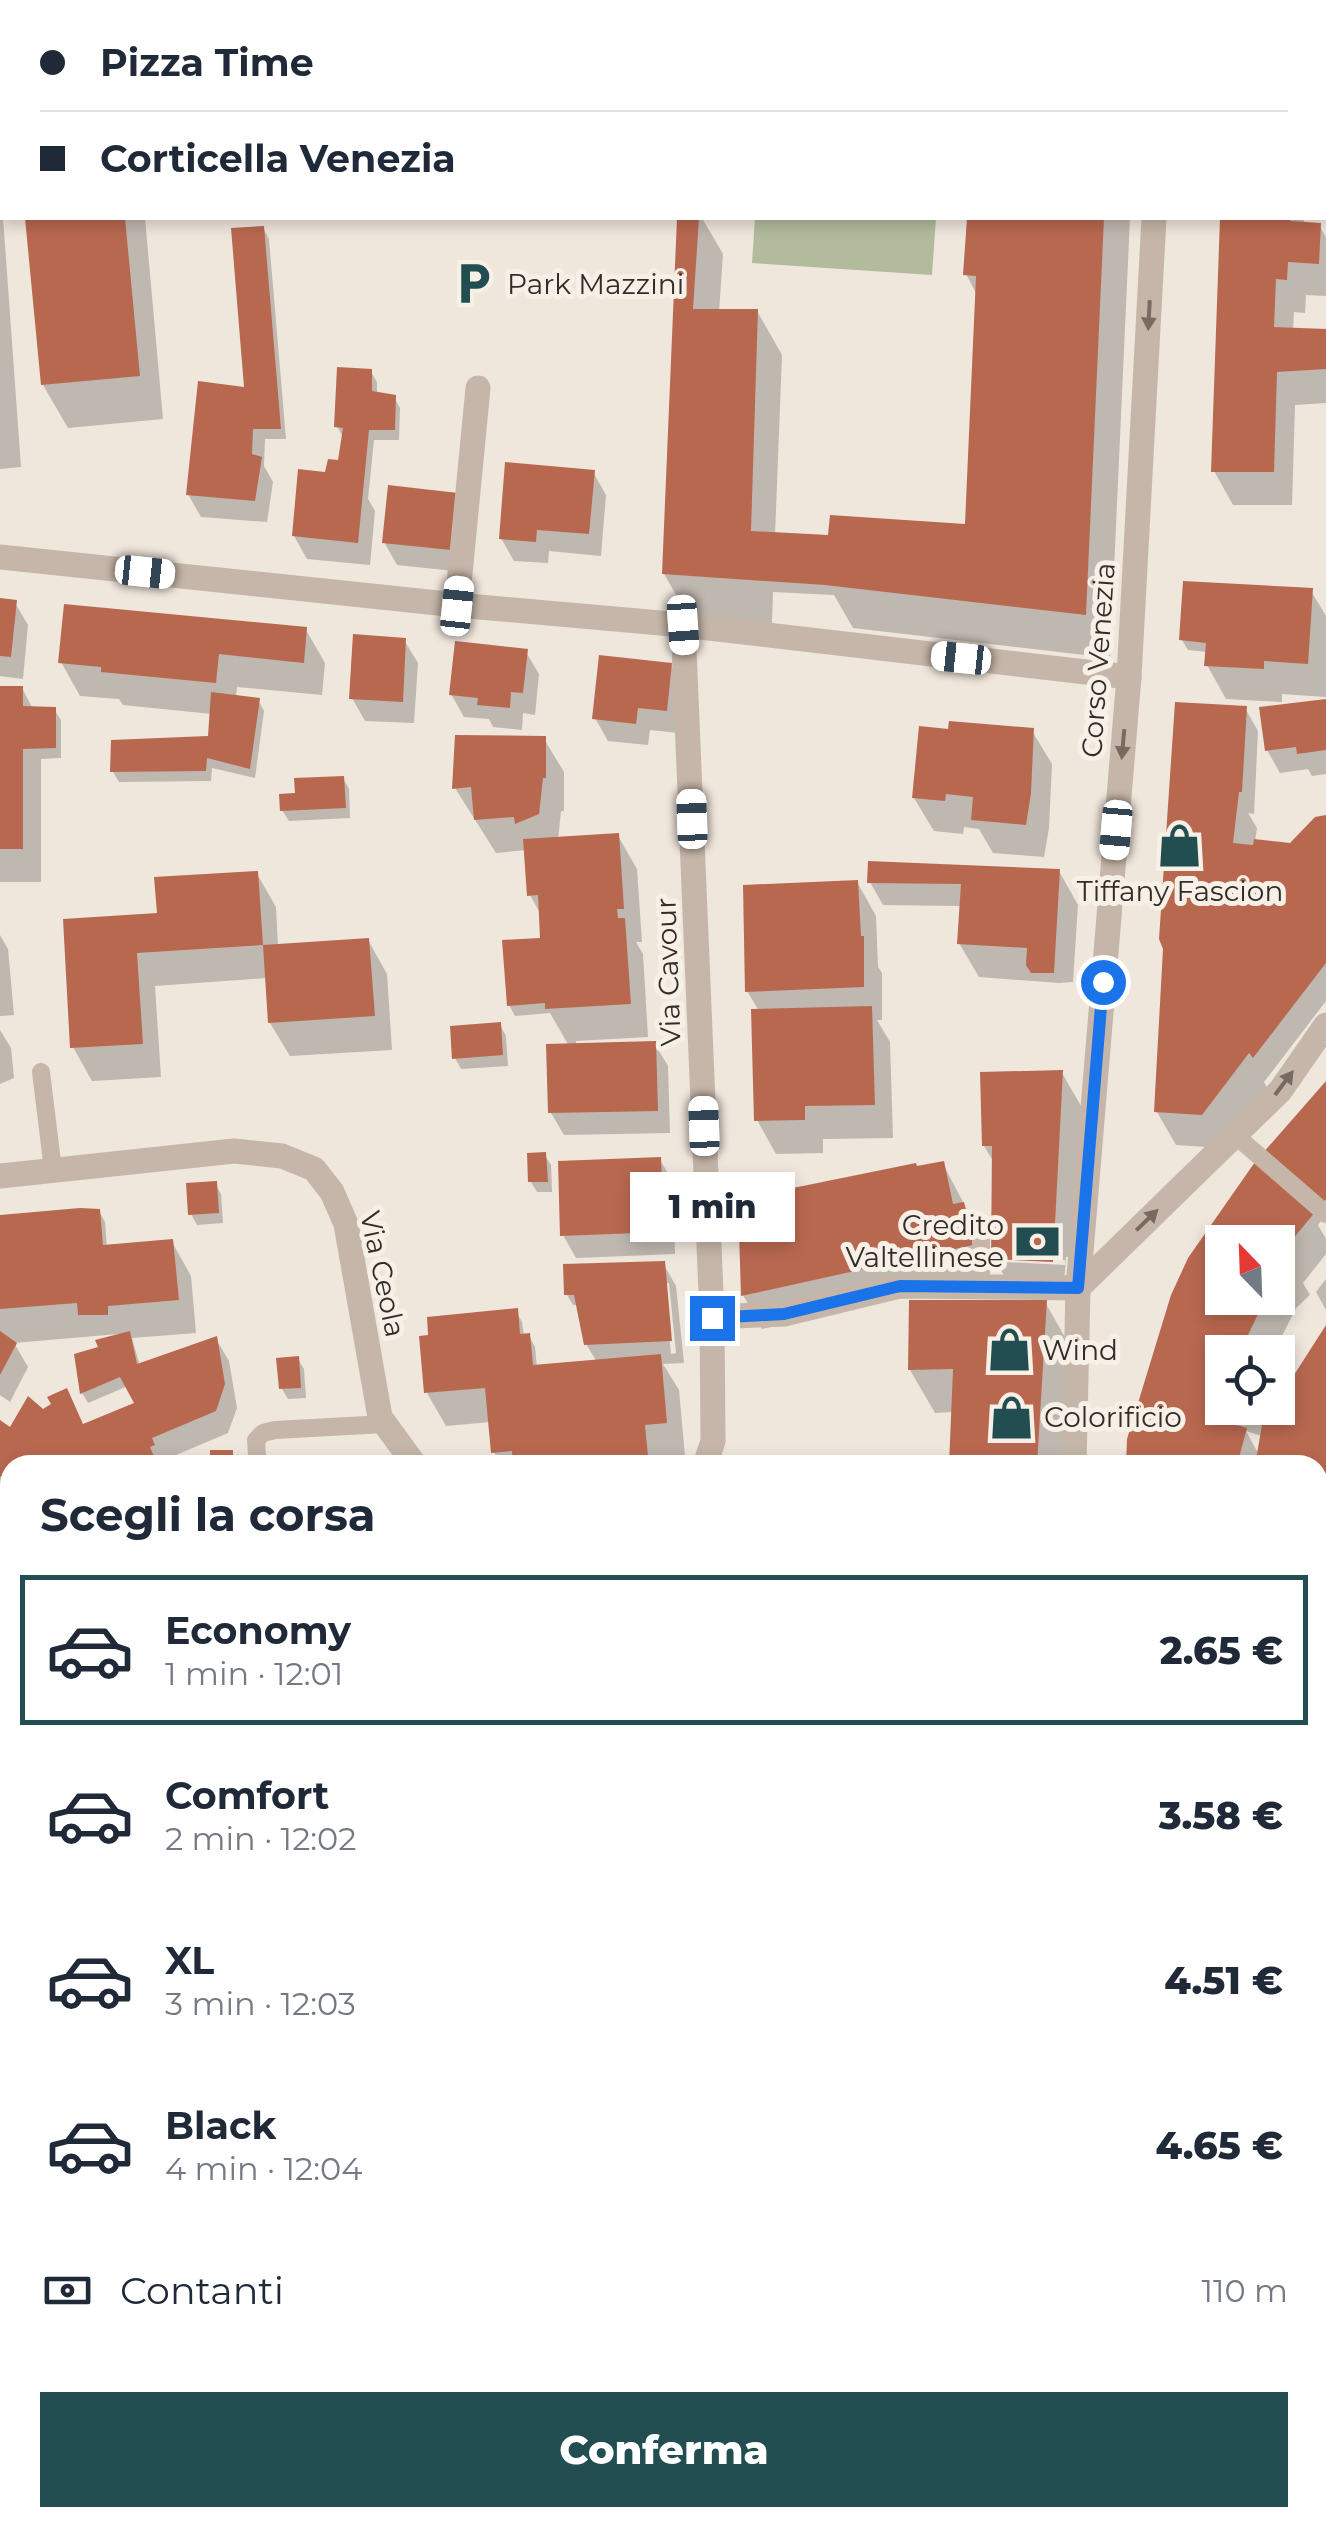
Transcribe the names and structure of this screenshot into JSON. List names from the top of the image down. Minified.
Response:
{"streets":{"street":["Corso Venezia","Via Cavour","Via Ceola"]},"one_way":["Corso Venezia"],"places":{"parking":["Park Mazzini"],"shop":["Tiffany Fascion","Wind","Colorificio"],"bank":["Credito Valtellinese"]},"north":"top left","page":{"banner":["Pizza Time","Corticella Venezia"],"bubble":"1 min","heading":"Scegli la corsa","list":[{"name":"Economy","note":"1 min · 12:01","value":"2.65 €"},{"name":"Comfort","note":"2 min · 12:02","value":"3.58 €"},{"name":"XL","note":"3 min · 12:03","value":"4.51 €"},{"name":"Black","note":"4 min · 12:04","value":"4.65 €"}],"pay":["Contanti","110 m"],"buttons":"Conferma"}}
